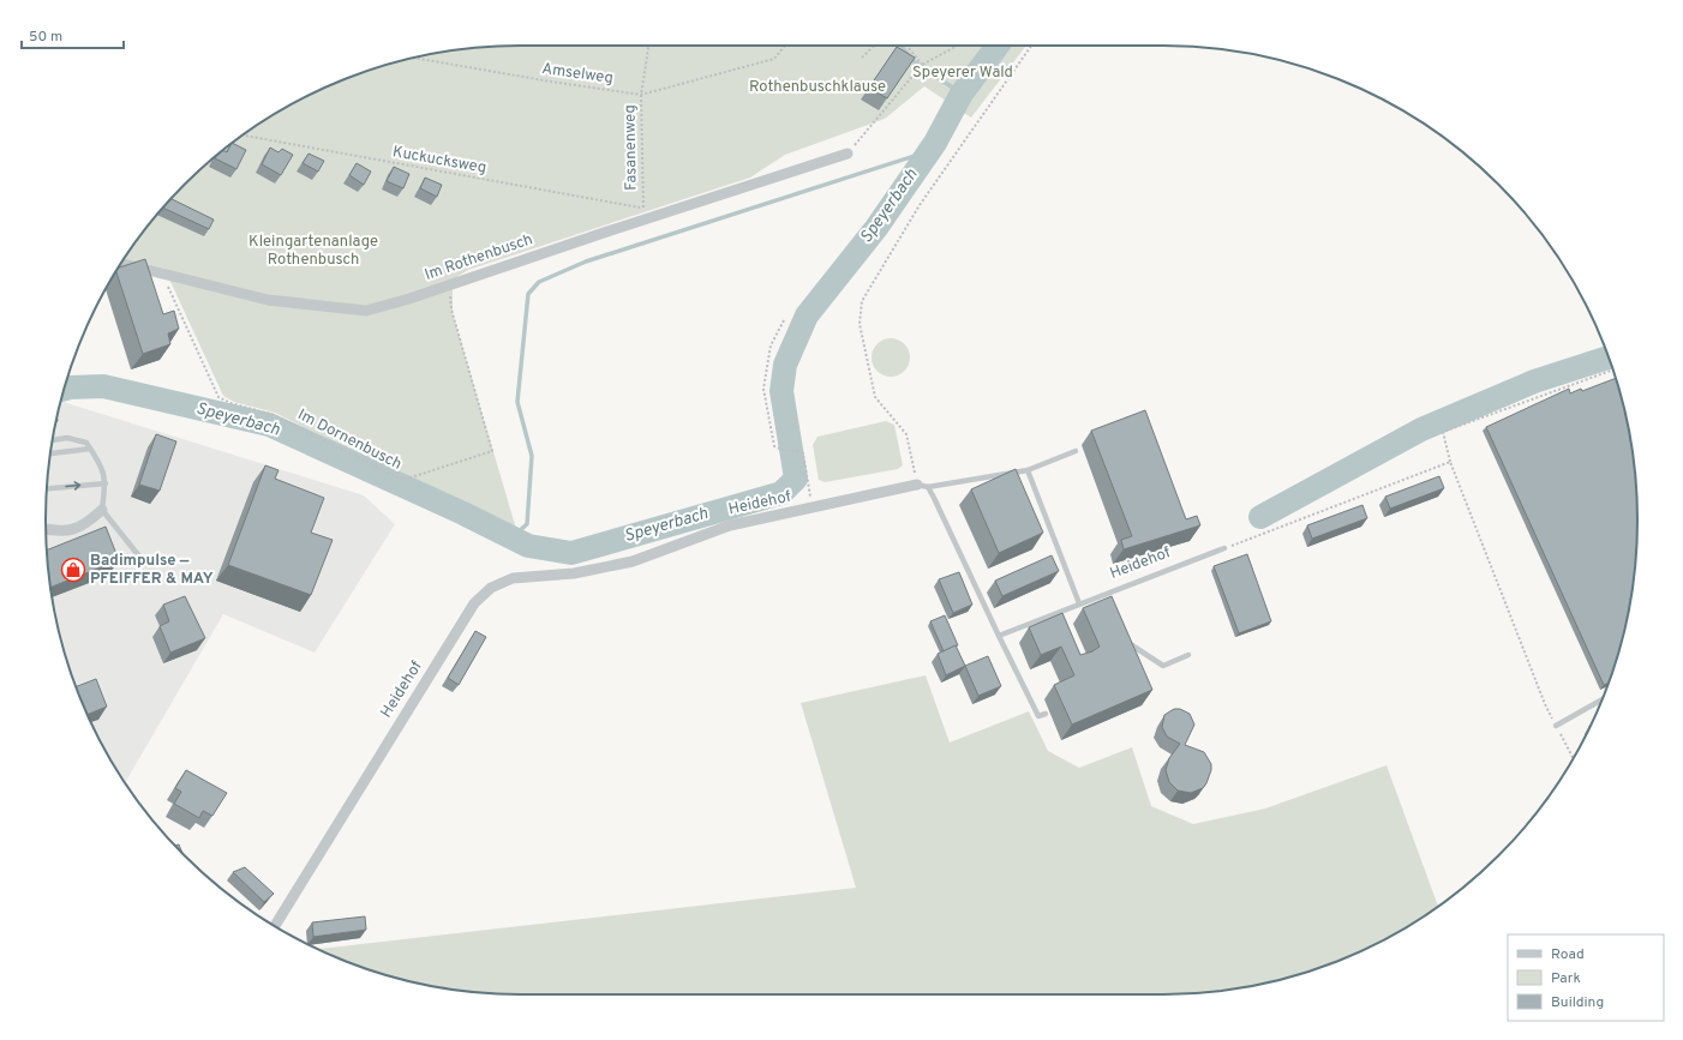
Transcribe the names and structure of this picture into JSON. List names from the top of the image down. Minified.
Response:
{"streets":{"street":["Im Rothenbusch","Heidehof"],"path":["Amselweg","Fasanenweg","Kuckucksweg","Im Dornenbusch"]},"crossings":[["Amselweg","Fasanenweg"],["Fasanenweg","Kuckucksweg"],["Im Rothenbusch","Im Dornenbusch"]],"water":["Speyerbach"],"parks":["Speyerer Wald","Rothenbuschklause","Kleingartenanlage Rothenbusch"],"places":{"shop":["Badimpulse — PFEIFFER & MAY"]},"legend":["Road","Park","Building"],"scale_bar":"50 m"}
